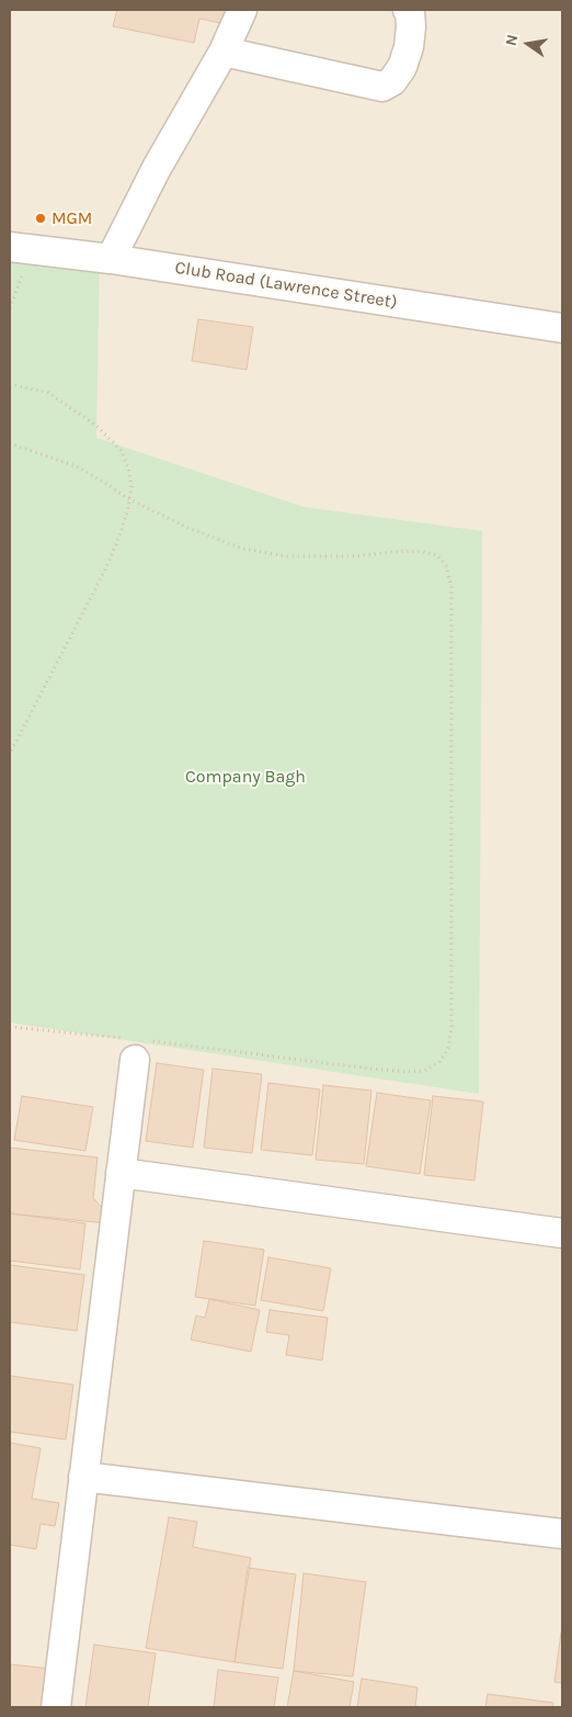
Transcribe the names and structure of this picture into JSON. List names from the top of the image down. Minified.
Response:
{"streets":{"street":["Club Road (Lawrence Street)"]},"parks":["Company Bagh"],"places":["MGM"],"north":"left"}
